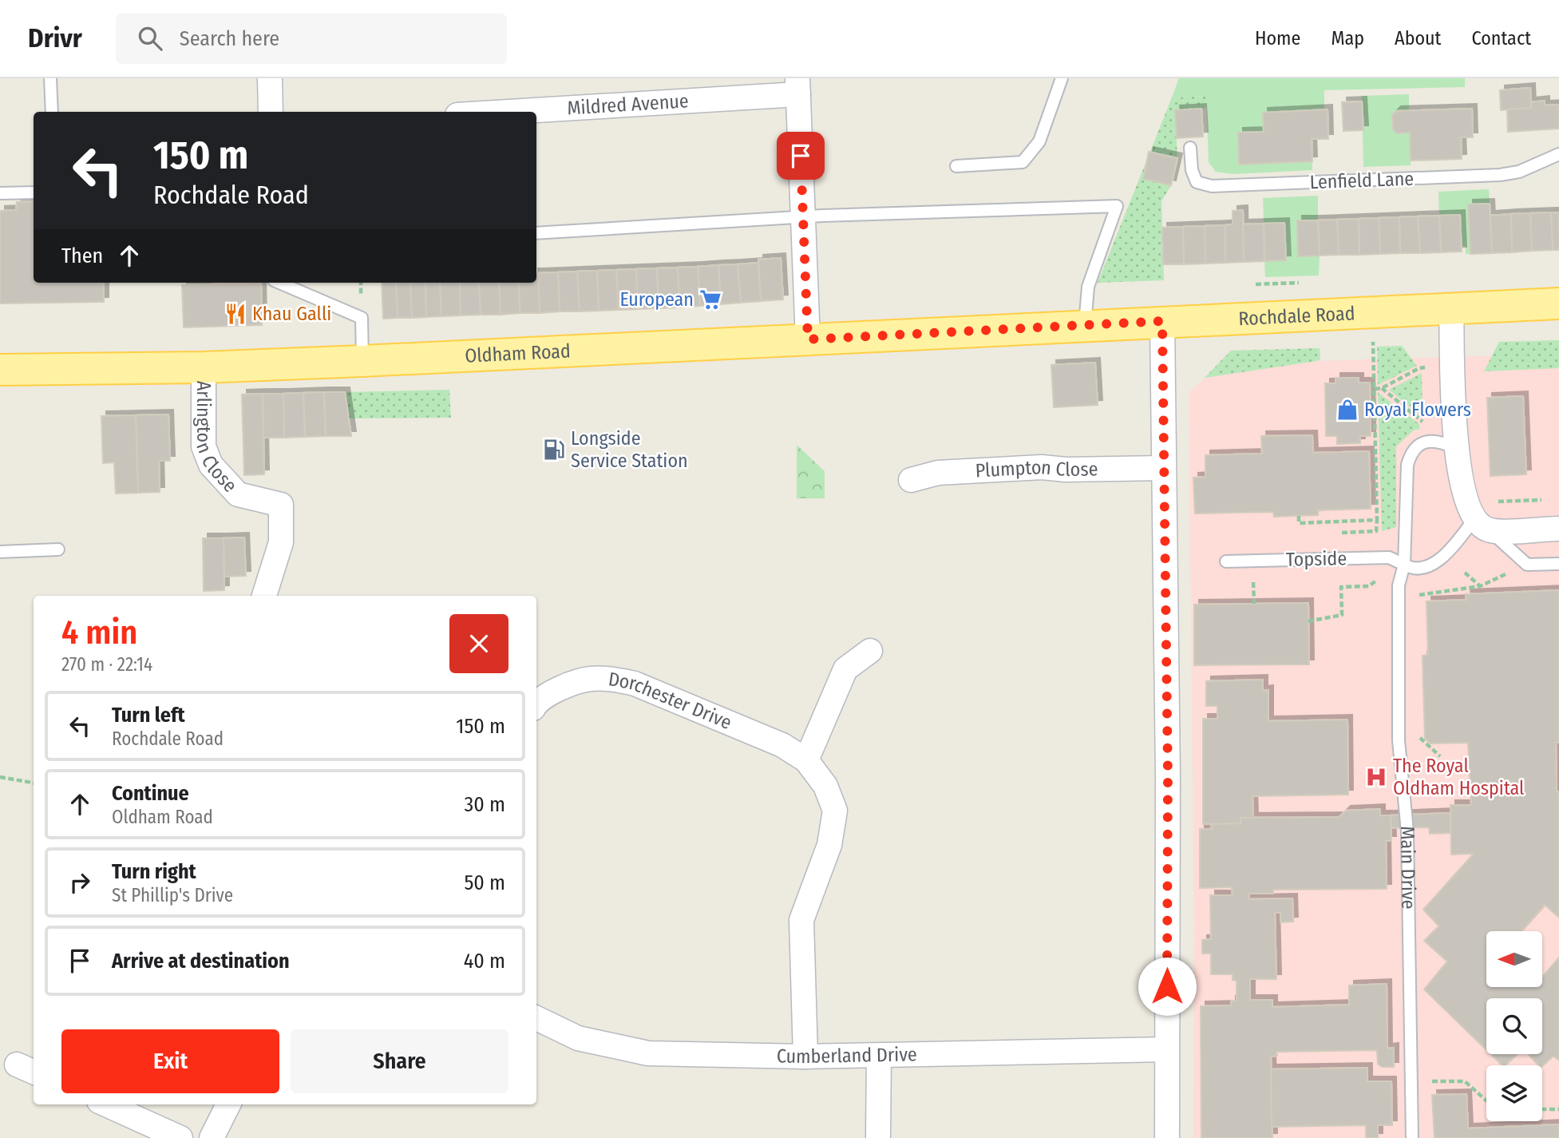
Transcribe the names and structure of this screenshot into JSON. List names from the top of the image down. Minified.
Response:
{"streets":{"main road":["Rochdale Road","Oldham Road"],"street":["Mildred Avenue","Arlington Close","Plumpton Close","Dorchester Drive","Cumberland Drive"],"lane":["Lenfield Lane","Topside","Main Drive"]},"crossings":[["Rochdale Road","Oldham Road"],["Oldham Road","Arlington Close"],["Topside","Main Drive"],["Dorchester Drive","Cumberland Drive"]],"places":{"supermarket":["European"],"restaurant":["Khau Galli"],"shop":["Royal Flowers"],"fuel station":["Longside Service Station"],"hospital":["The Royal Oldham Hospital"]},"north":"left","page":{"header":"Drivr","search":"Search here","nav":["Home","Map","About","Contact"],"turn":["150 m","Rochdale Road"],"then":"Then","heading":["4 min","270 m · 22:14"],"list":[{"name":"Turn left","note":"Rochdale Road","value":"150 m"},{"name":"Continue","note":"Oldham Road","value":"30 m"},{"name":"Turn right","note":"St Phillip's Drive","value":"50 m"},{"name":"Arrive at destination","value":"40 m"}],"buttons":["Exit","Share"]}}
